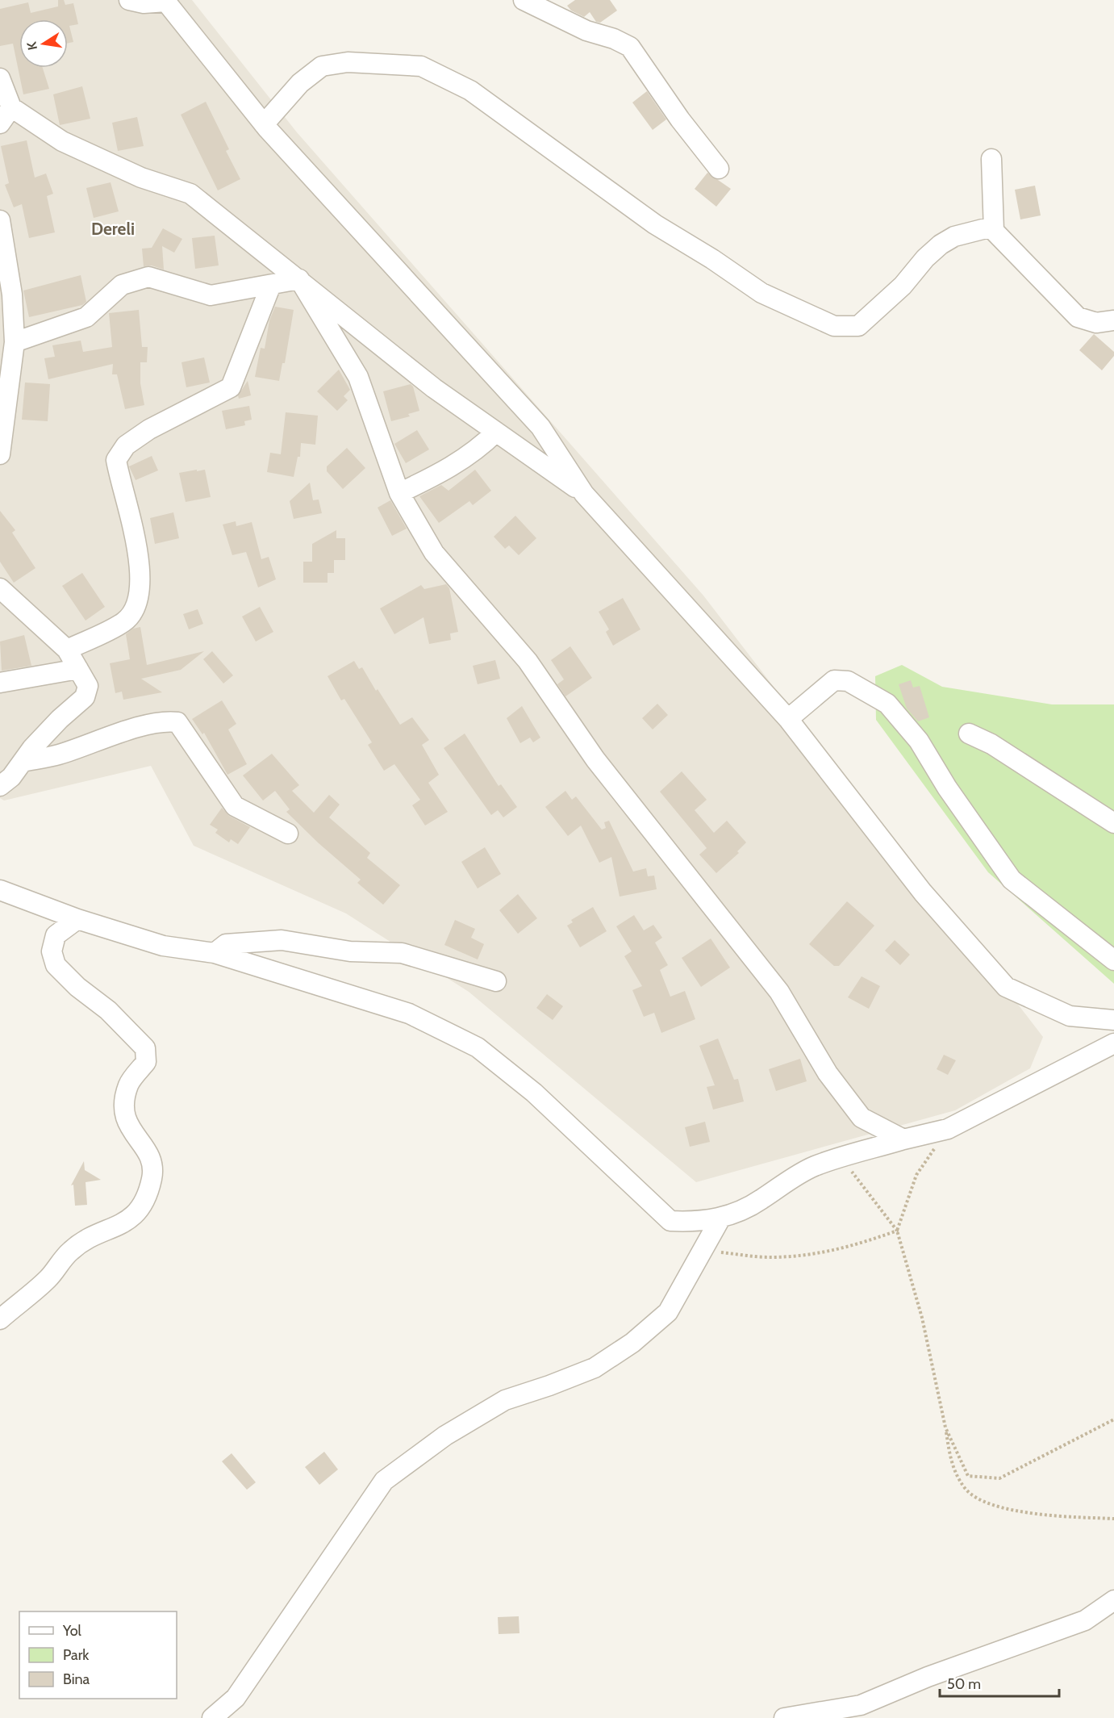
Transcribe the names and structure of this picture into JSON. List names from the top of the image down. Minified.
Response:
{"districts":["Dereli"],"legend":["Yol","Park","Bina"],"scale_bar":"50 m","north":"left"}
